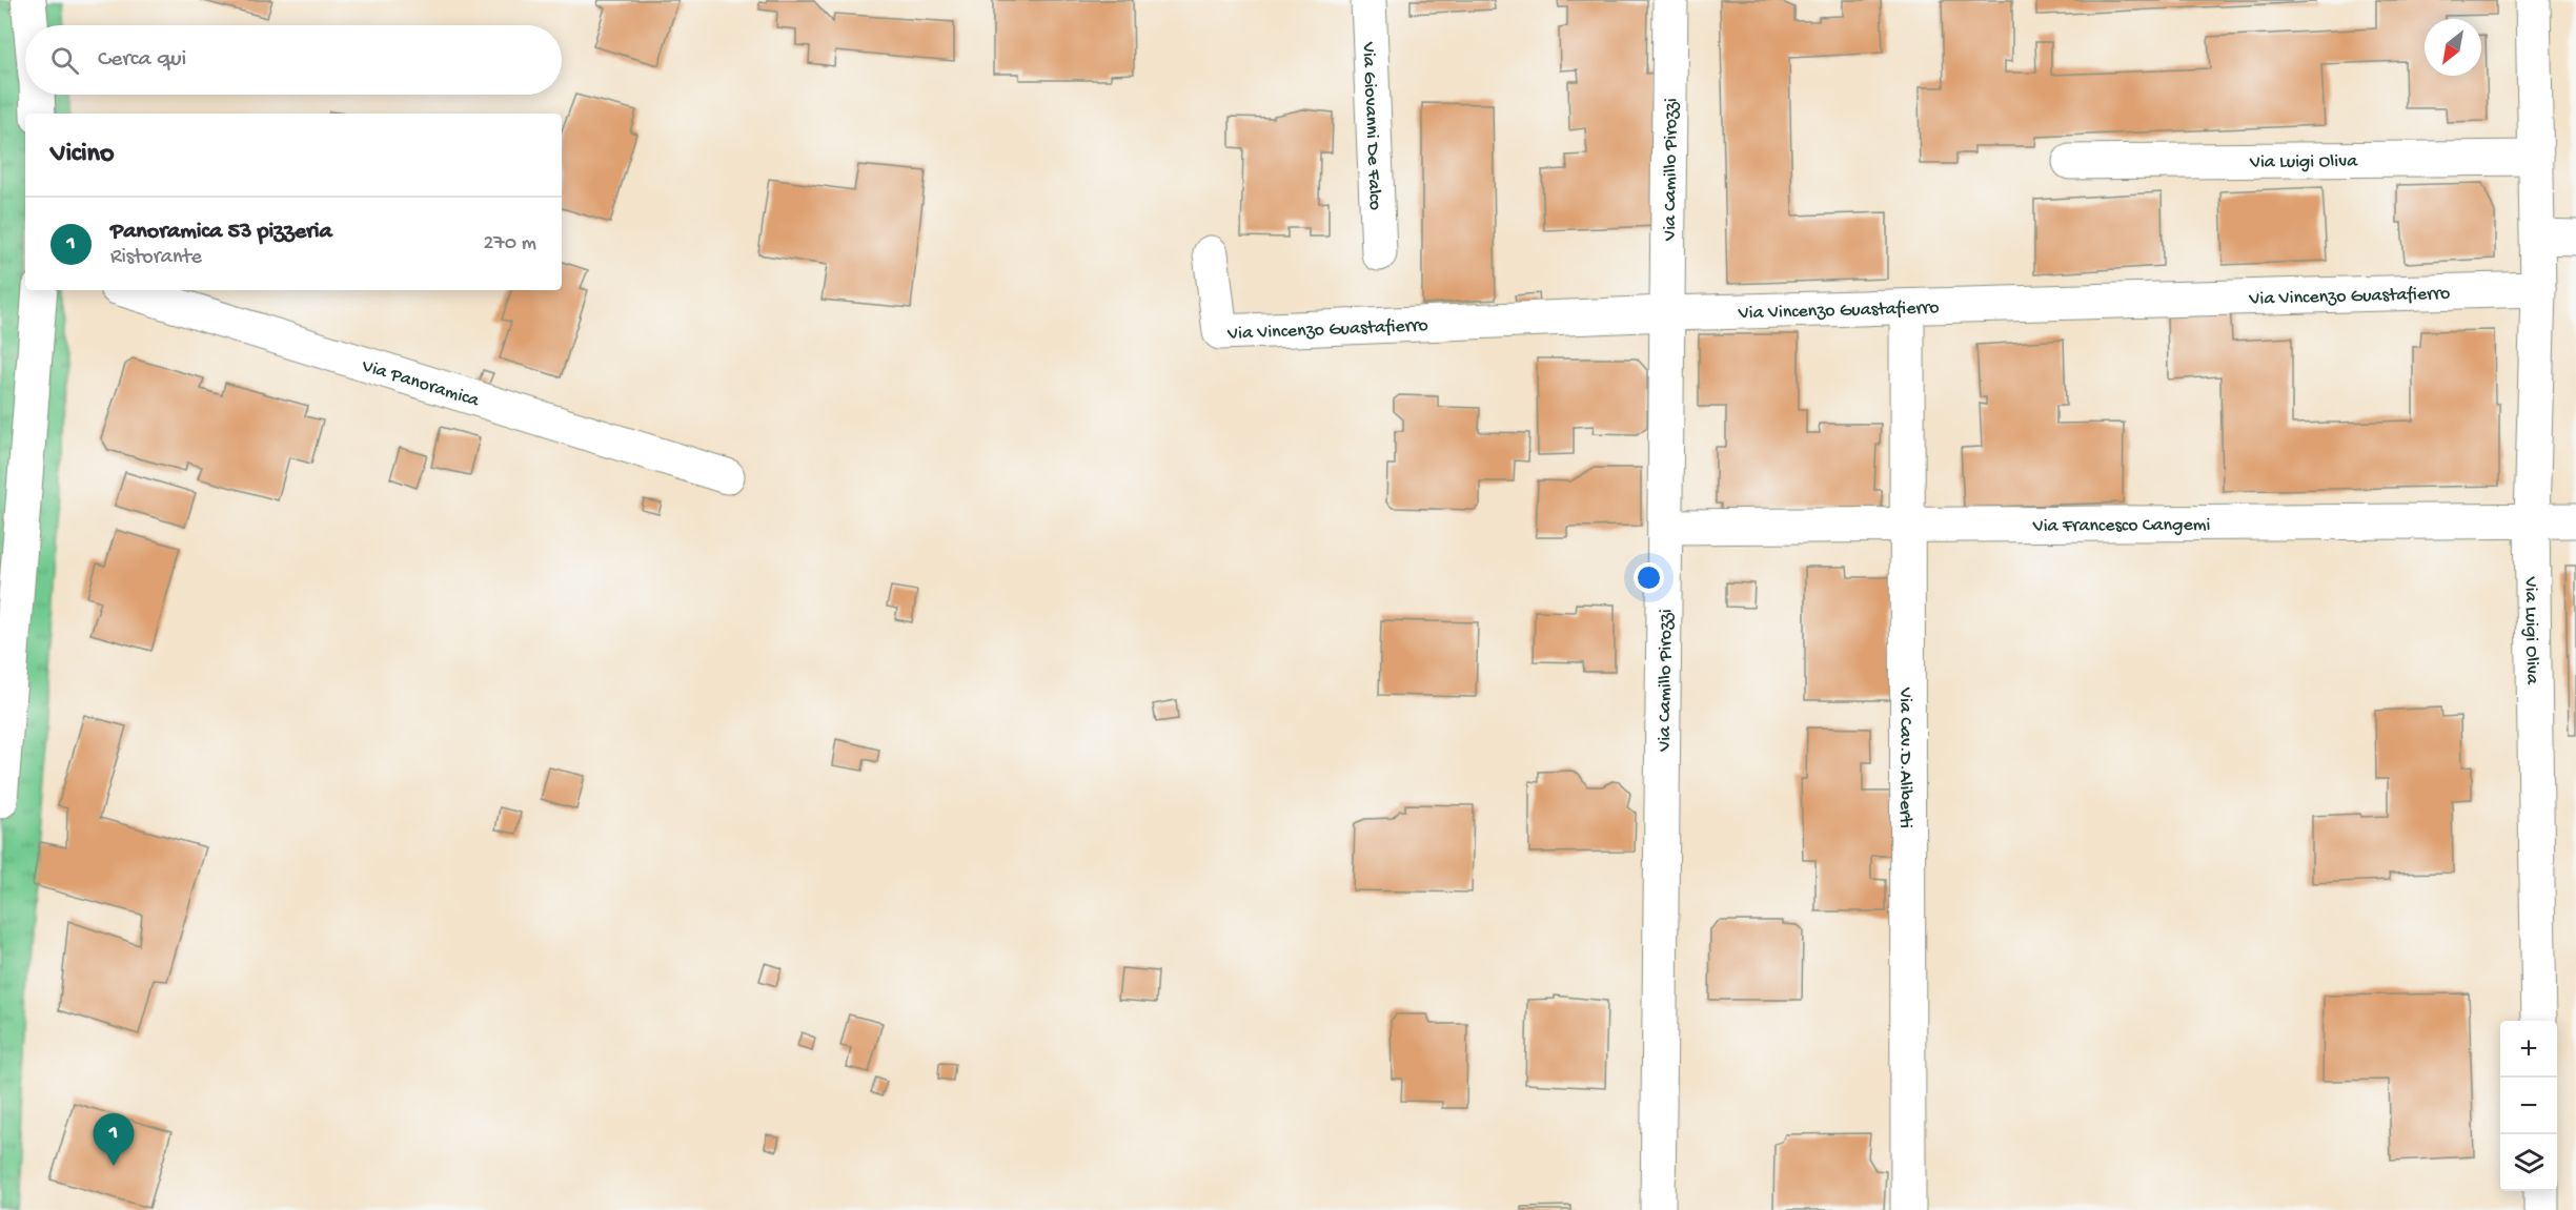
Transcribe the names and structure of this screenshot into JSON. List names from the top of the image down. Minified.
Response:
{"streets":{"street":["Via Giovanni De Falco","Via Luigi Oliva","Via Camillo Pirozzi","Via Vincenzo Guastafierro","Via Panoramica","Via Francesco Cangemi","Via Cav.D.Aliberti"]},"crossings":[["Via Luigi Oliva","Via Vincenzo Guastafierro"],["Via Luigi Oliva","Via Francesco Cangemi"],["Via Camillo Pirozzi","Via Vincenzo Guastafierro"],["Via Camillo Pirozzi","Via Francesco Cangemi"],["Via Vincenzo Guastafierro","Via Cav.D.Aliberti"],["Via Francesco Cangemi","Via Cav.D.Aliberti"]],"north":"bottom left","page":{"search":"Cerca qui","heading":"Vicino","list":[{"mark":"1","name":"Panoramica 53 pizzeria","note":"Ristorante","value":"270 m"}],"map_buttons":["+","−"],"pins":"1"}}
